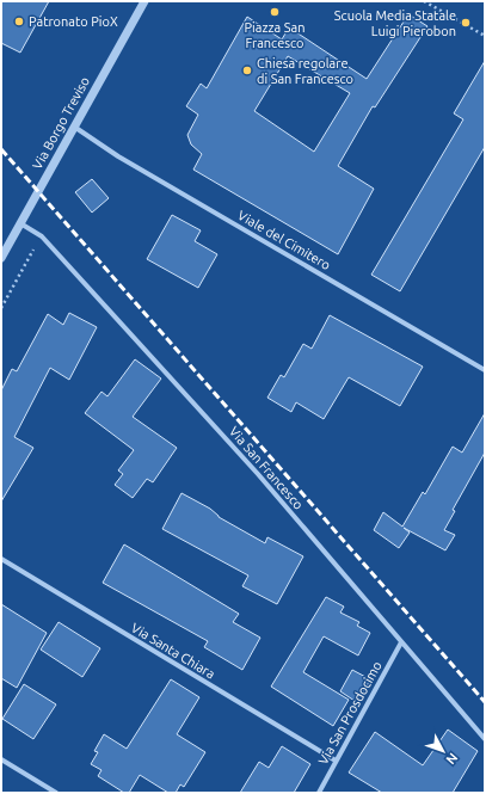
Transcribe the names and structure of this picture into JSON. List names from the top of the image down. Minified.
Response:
{"streets":{"street":["Via Borgo Treviso","Viale del Cimitero","Via San Francesco","Via Santa Chiara","Via San Prosdocimo"]},"crossings":[["Via Borgo Treviso","Viale del Cimitero"],["Via Borgo Treviso","Via San Francesco"],["Via San Francesco","Via San Prosdocimo"],["Via Santa Chiara","Via San Prosdocimo"]],"places":["Piazza San Francesco","Patronato PioX","Scuola Media Statale Luigi Pierobon","Chiesa regolare di San Francesco"],"north":"bottom right"}
